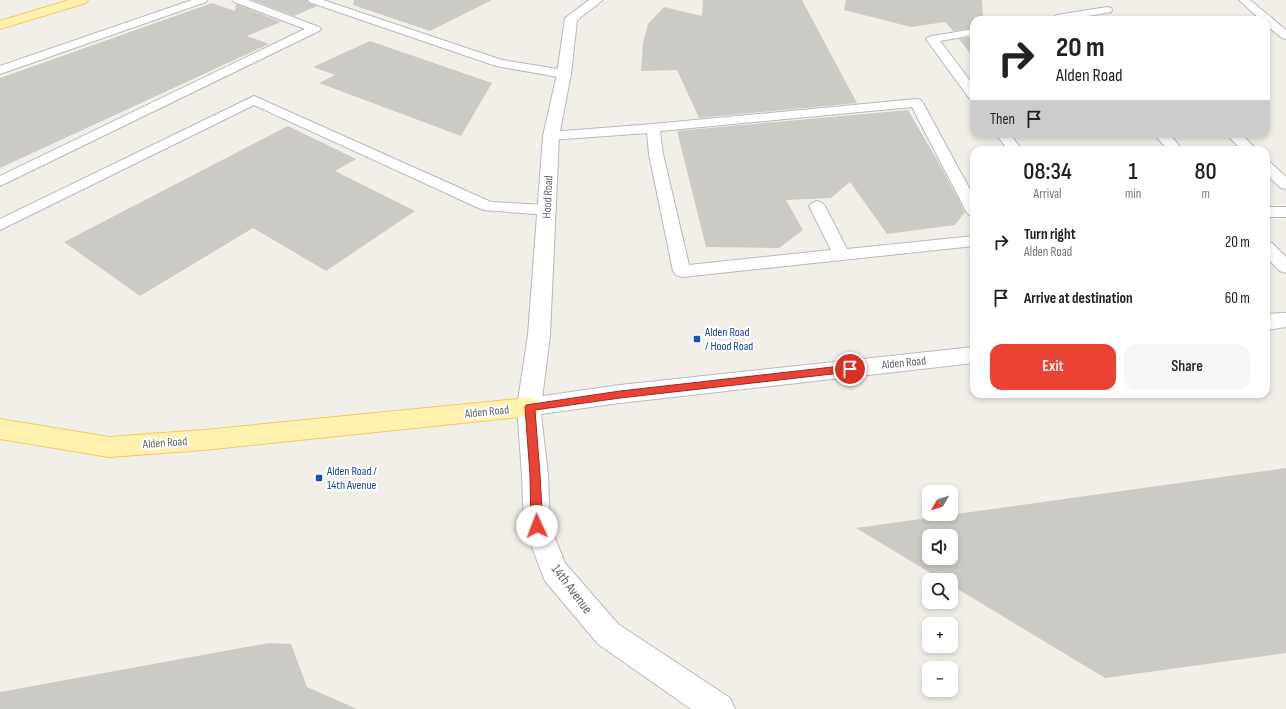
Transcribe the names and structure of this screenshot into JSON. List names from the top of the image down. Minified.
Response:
{"streets":{"main road":["Alden Road"],"street":["Hood Road","14th Avenue"]},"crossings":[["Hood Road","Alden Road"],["Hood Road","14th Avenue"],["Alden Road","14th Avenue"]],"places":{"transit":["Alden Road / Hood Road","Alden Road / 14th Avenue"]},"north":"bottom left","page":{"turn":["20 m","Alden Road"],"then":"Then","eta":["08:34","Arrival","1","min","80","m"],"list":[{"name":"Turn right","note":"Alden Road","value":"20 m"},{"name":"Arrive at destination","value":"60 m"}],"buttons":["Exit","Share"],"map_buttons":["+","−"]}}
